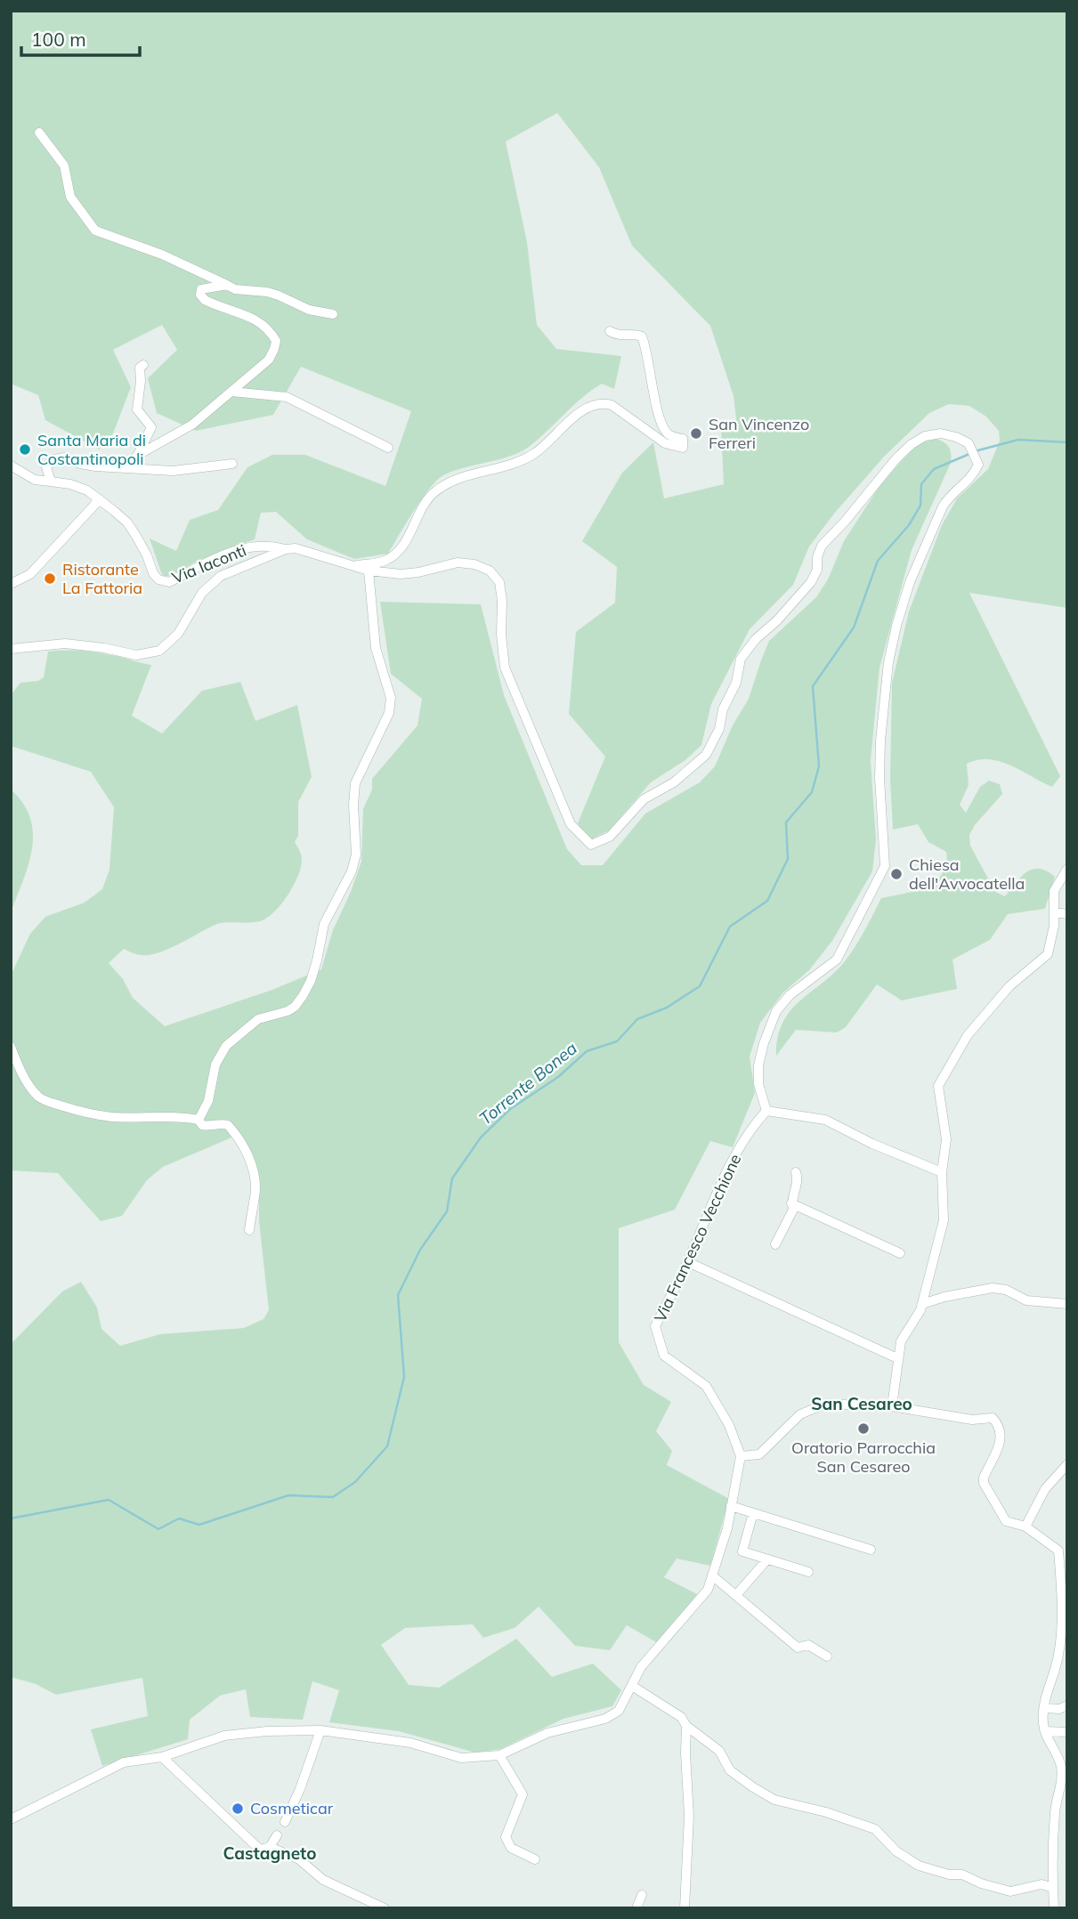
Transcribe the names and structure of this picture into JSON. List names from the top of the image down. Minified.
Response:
{"streets":{"street":["Via Iaconti","Via Francesco Vecchione"]},"districts":["San Cesareo","Castagneto"],"water":["Torrente Bonea"],"places":["San Vincenzo Ferreri","Santa Maria di Costantinopoli","Ristorante La Fattoria","Chiesa dell'Avvocatella","Oratorio Parrocchia San Cesareo","Cosmeticar"],"scale_bar":"100 m"}
